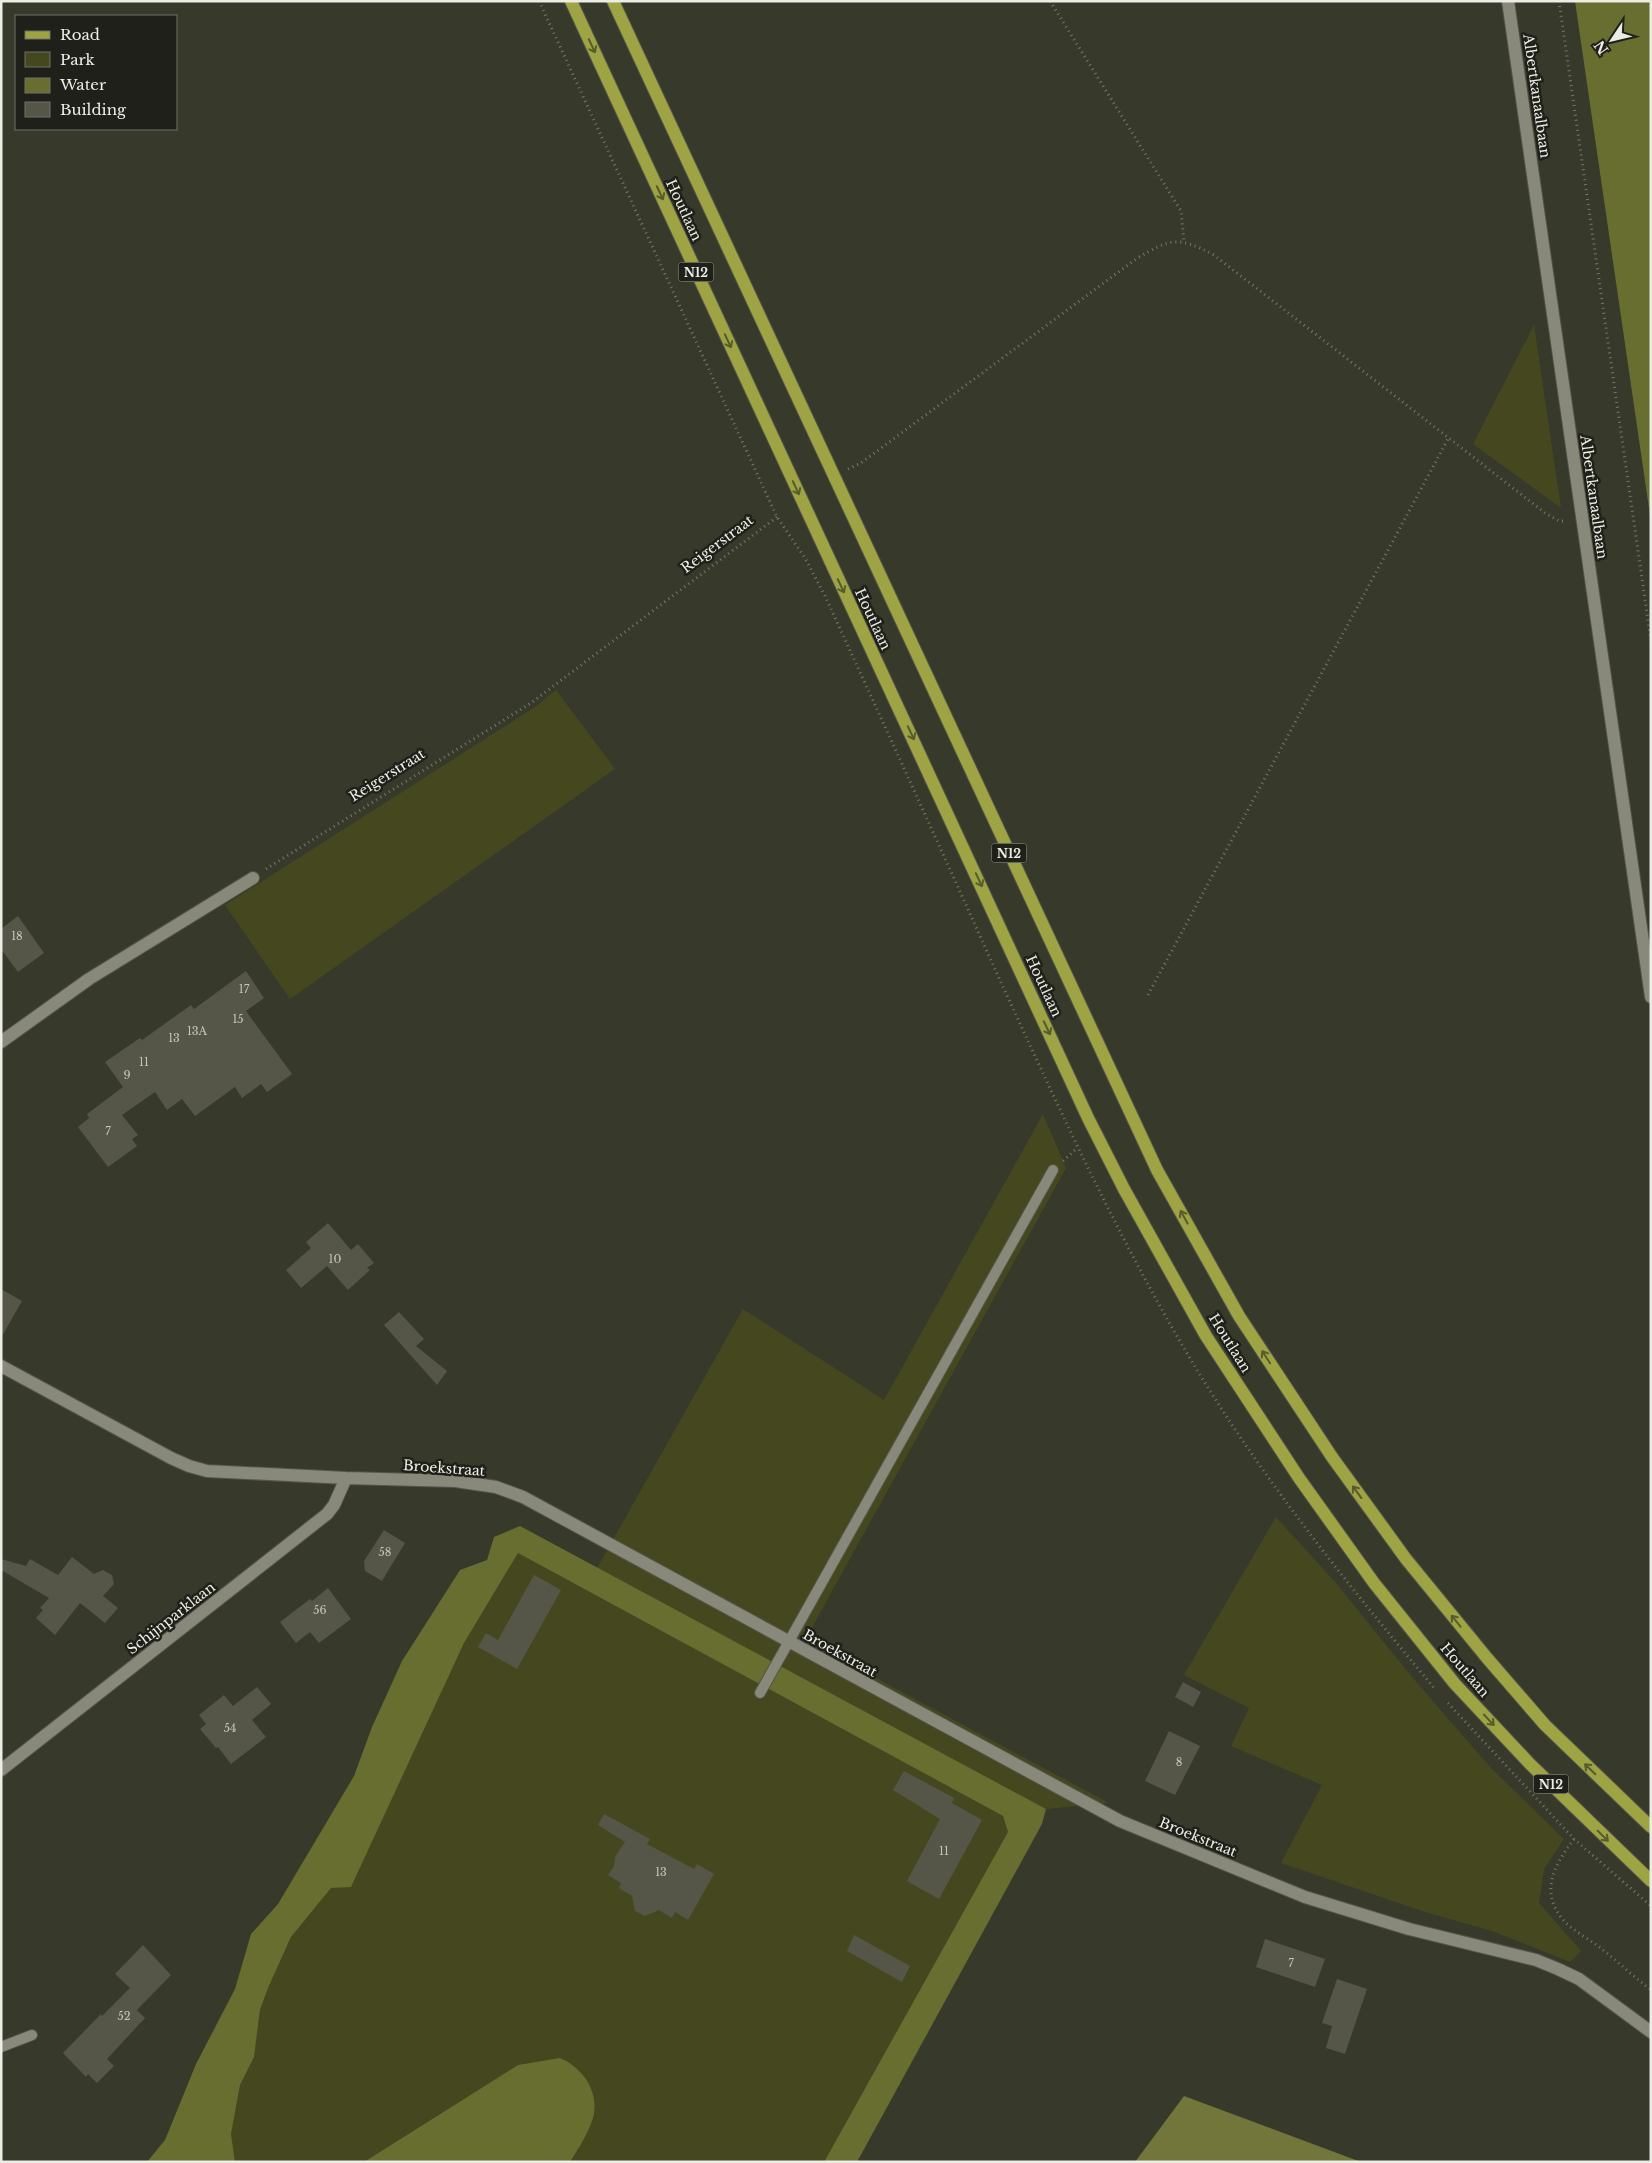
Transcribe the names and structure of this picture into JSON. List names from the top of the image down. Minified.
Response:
{"streets":{"main road":["Houtlaan","N12"],"street":["Albertkanaalbaan","Broekstraat","Schijnparklaan"],"path":["Reigerstraat"]},"crossings":[["Broekstraat","Schijnparklaan"]],"house_numbers":["18","17","15","13A","13","11","9","7","10","58","56","54","8","11","13","7","52"],"legend":["Road","Park","Water","Building"],"north":"bottom left"}
